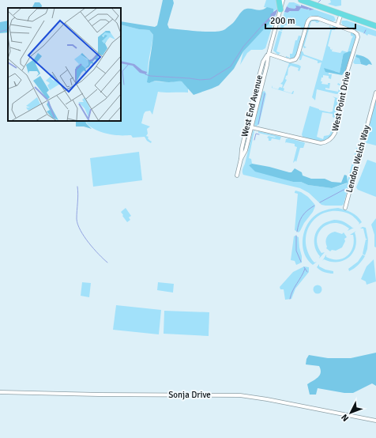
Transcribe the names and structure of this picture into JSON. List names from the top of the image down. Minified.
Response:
{"streets":{"street":["West Point Drive","West End Avenue","Lendon Welch Way","Sonja Drive"]},"crossings":[["West Point Drive","West End Avenue"]],"scale_bar":"200 m","north":"bottom left"}
